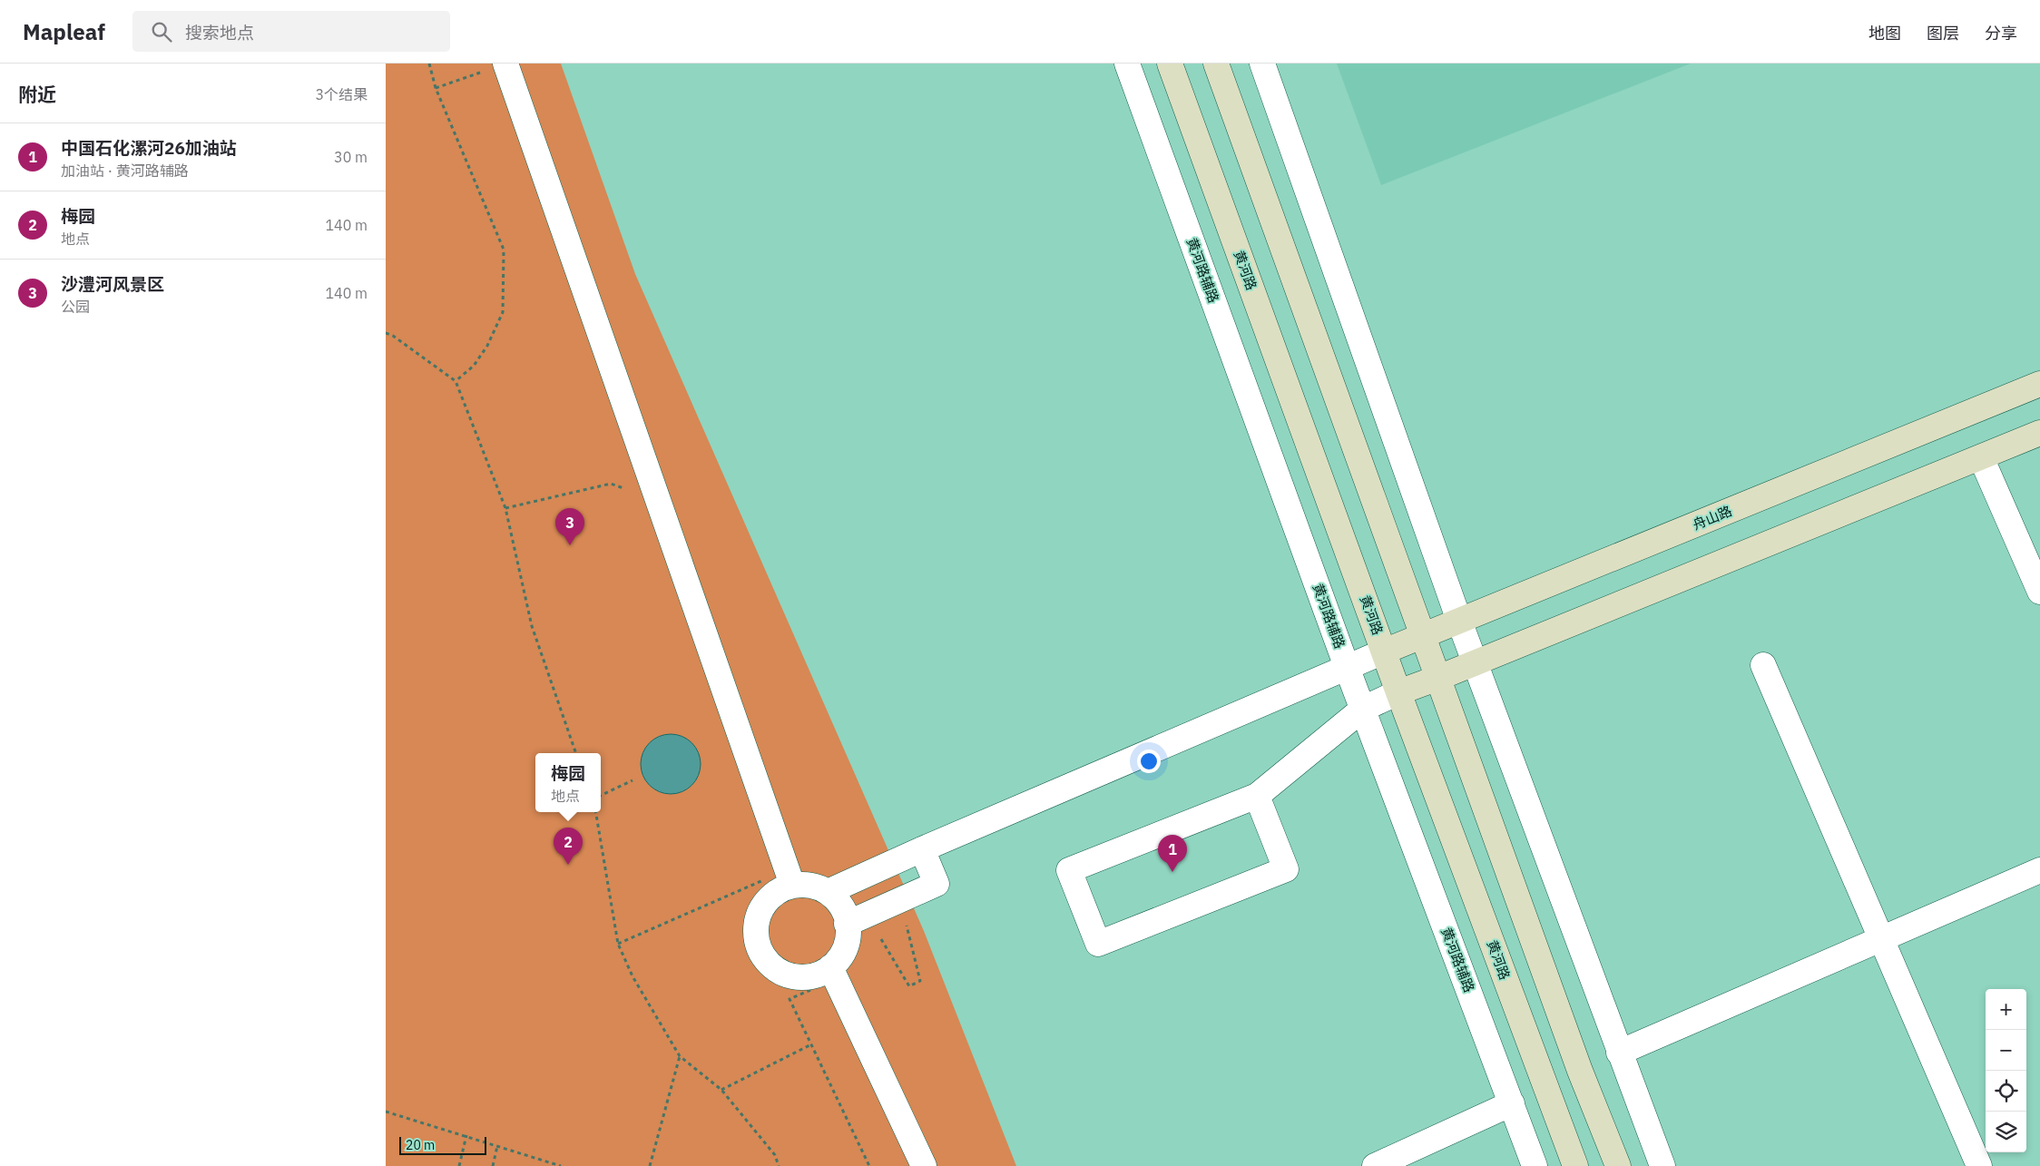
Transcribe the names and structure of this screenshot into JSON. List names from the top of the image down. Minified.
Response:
{"streets":{"main road":["黄河路","舟山路"],"street":["黄河路辅路"]},"crossings":[["黄河路","舟山路"]],"scale_bar":"20 m","page":{"header":"Mapleaf","search":"搜索地点","nav":["地图","图层","分享"],"heading":["附近","3个结果"],"list":[{"mark":"1","name":"中国石化漯河26加油站","note":"加油站 · 黄河路辅路","value":"30 m"},{"mark":"2","name":"梅园","note":"地点","value":"140 m"},{"mark":"3","name":"沙澧河风景区","note":"公园","value":"140 m"}],"pins":["3","2","1"],"popup":["梅园","地点"],"map_buttons":["+","−"],"scale":"20 m"}}
